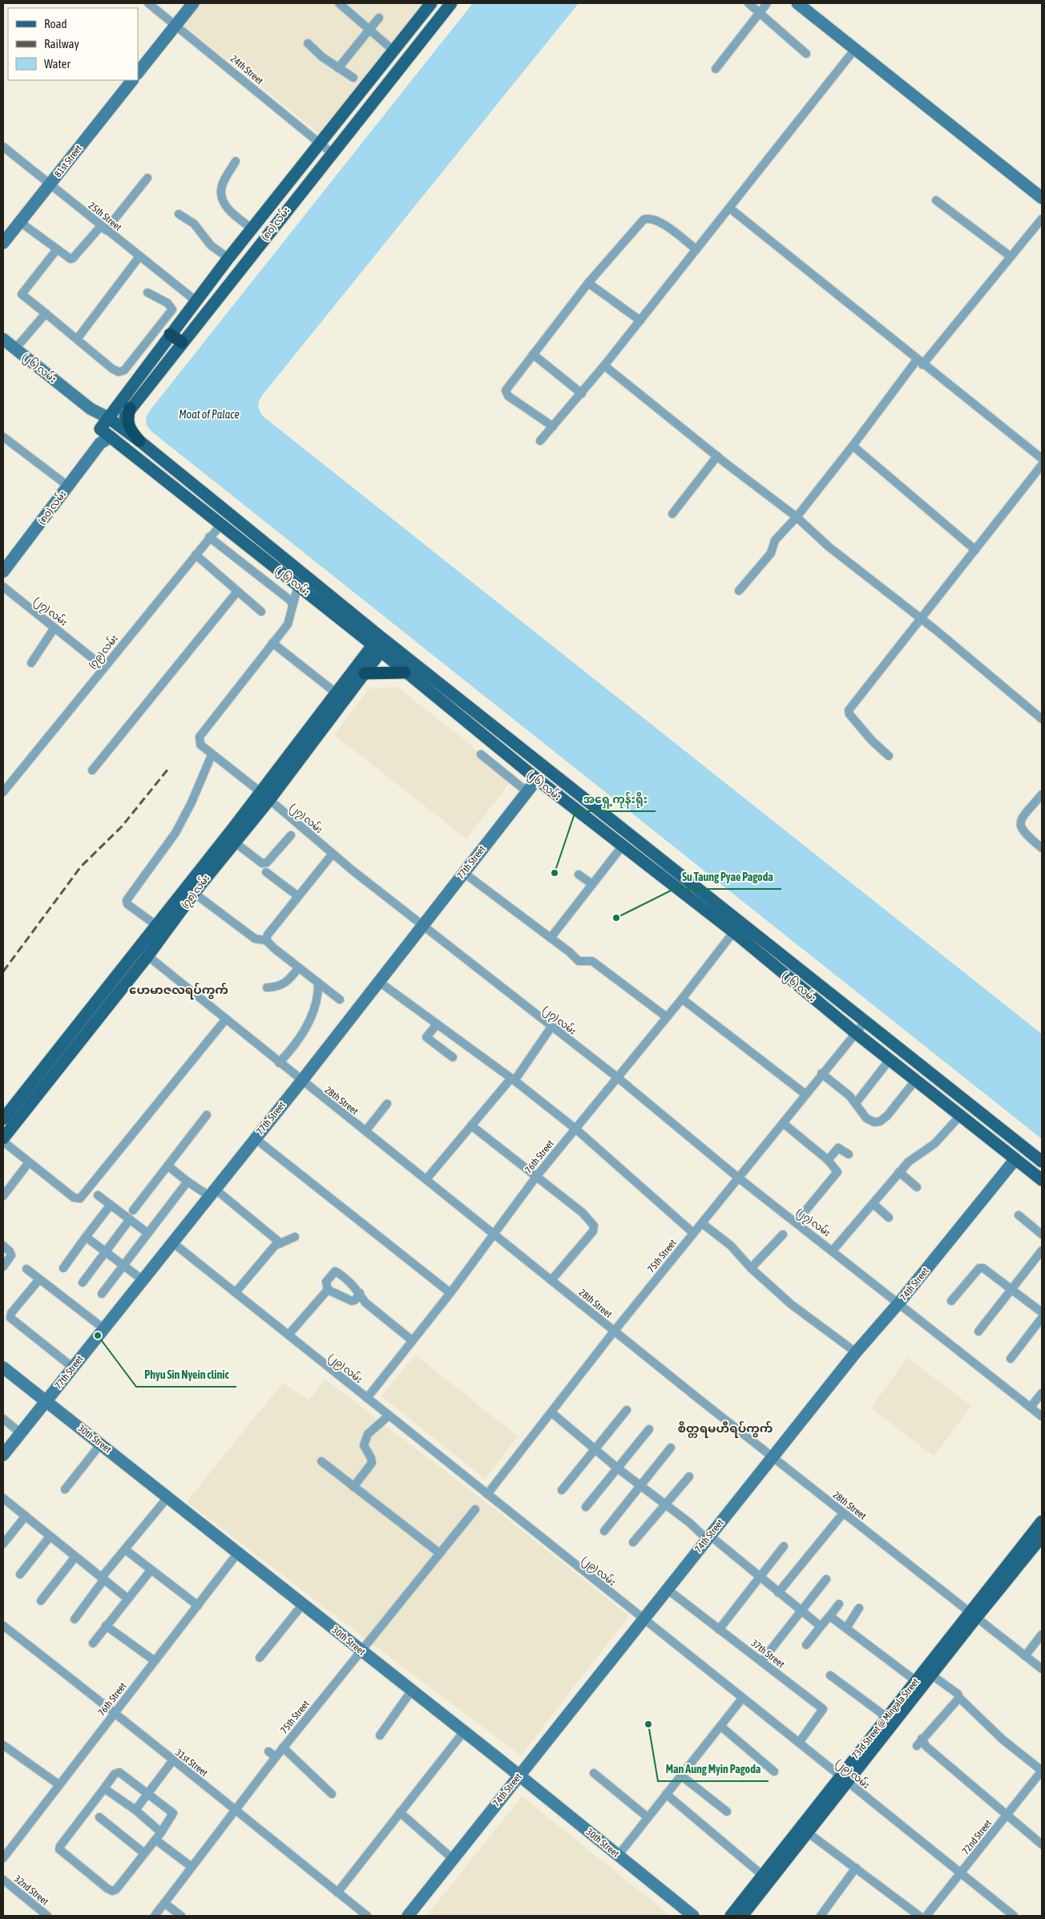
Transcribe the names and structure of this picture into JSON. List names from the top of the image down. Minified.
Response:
{"streets":{"main road":["(၈၀) လမ်း","(၂၆) လမ်း","(၇၈) လမ်း","73rd Street @ Mingala Street"],"street":["24th Street","81st Street","25th Street","(၂၇) လမ်း","(၇၉) လမ်း","77th Street","28th Street","76th Street","75th Street","74th Street","(၂၉) လမ်း","30th Street","37th Street","31st Street","72nd Street","32nd Street"]},"crossings":[["24th Street","(၈၀) လမ်း"],["81st Street","25th Street"],["25th Street","(၈၀) လမ်း"],["(၈၀) လမ်း","(၂၆) လမ်း"],["(၂၆) လမ်း","(၂၇) လမ်း"],["(၂၆) လမ်း","(၇၉) လမ်း"],["(၂၆) လမ်း","77th Street"],["(၂၆) လမ်း","(၇၈) လမ်း"],["(၂၆) လမ်း","76th Street"],["(၂၆) လမ်း","75th Street"],["(၂၆) လမ်း","74th Street"],["(၂၇) လမ်း","(၇၉) လမ်း"],["(၂၇) လမ်း","77th Street"],["(၂၇) လမ်း","(၇၈) လမ်း"],["(၂၇) လမ်း","76th Street"],["(၂၇) လမ်း","75th Street"],["(၂၇) လမ်း","74th Street"],["77th Street","28th Street"],["77th Street","(၂၉) လမ်း"],["77th Street","30th Street"],["(၇၈) လမ်း","28th Street"],["28th Street","76th Street"],["28th Street","75th Street"],["28th Street","74th Street"],["28th Street","73rd Street @ Mingala Street"],["76th Street","(၂၉) လမ်း"],["76th Street","30th Street"],["76th Street","31st Street"],["75th Street","(၂၉) လမ်း"],["75th Street","30th Street"],["75th Street","31st Street"],["74th Street","(၂၉) လမ်း"],["74th Street","30th Street"],["74th Street","37th Street"],["(၂၉) လမ်း","37th Street"],["(၂၉) လမ်း","73rd Street @ Mingala Street"],["(၂၉) လမ်း","72nd Street"]],"districts":["ဟေမာဇလရပ်ကွက်","စိတ္တရမဟီရပ်ကွက်"],"water":["Moat of Palace"],"places":["အရှေ့ကုန်းရိုး","Su Taung Pyae Pagoda","Phyu Sin Nyein clinic","Man Aung Myin Pagoda"],"legend":["Road","Railway","Water"]}
